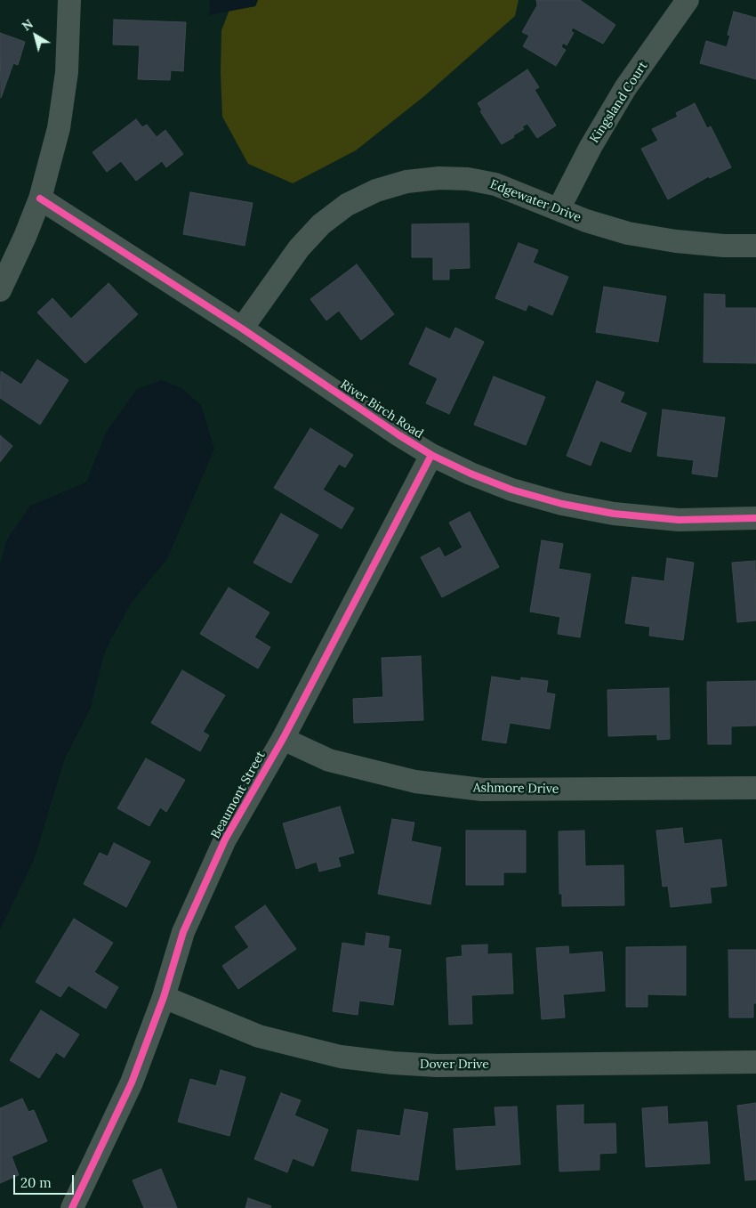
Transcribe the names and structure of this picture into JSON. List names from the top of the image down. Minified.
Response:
{"streets":{"street":["Kingsland Court","Edgewater Drive","River Birch Road","Ashmore Drive","Beaumont Street","Dover Drive"]},"crossings":[["Kingsland Court","Edgewater Drive"],["Edgewater Drive","River Birch Road"],["River Birch Road","Beaumont Street"],["Ashmore Drive","Beaumont Street"],["Beaumont Street","Dover Drive"]],"scale_bar":"20 m","north":"top left"}
